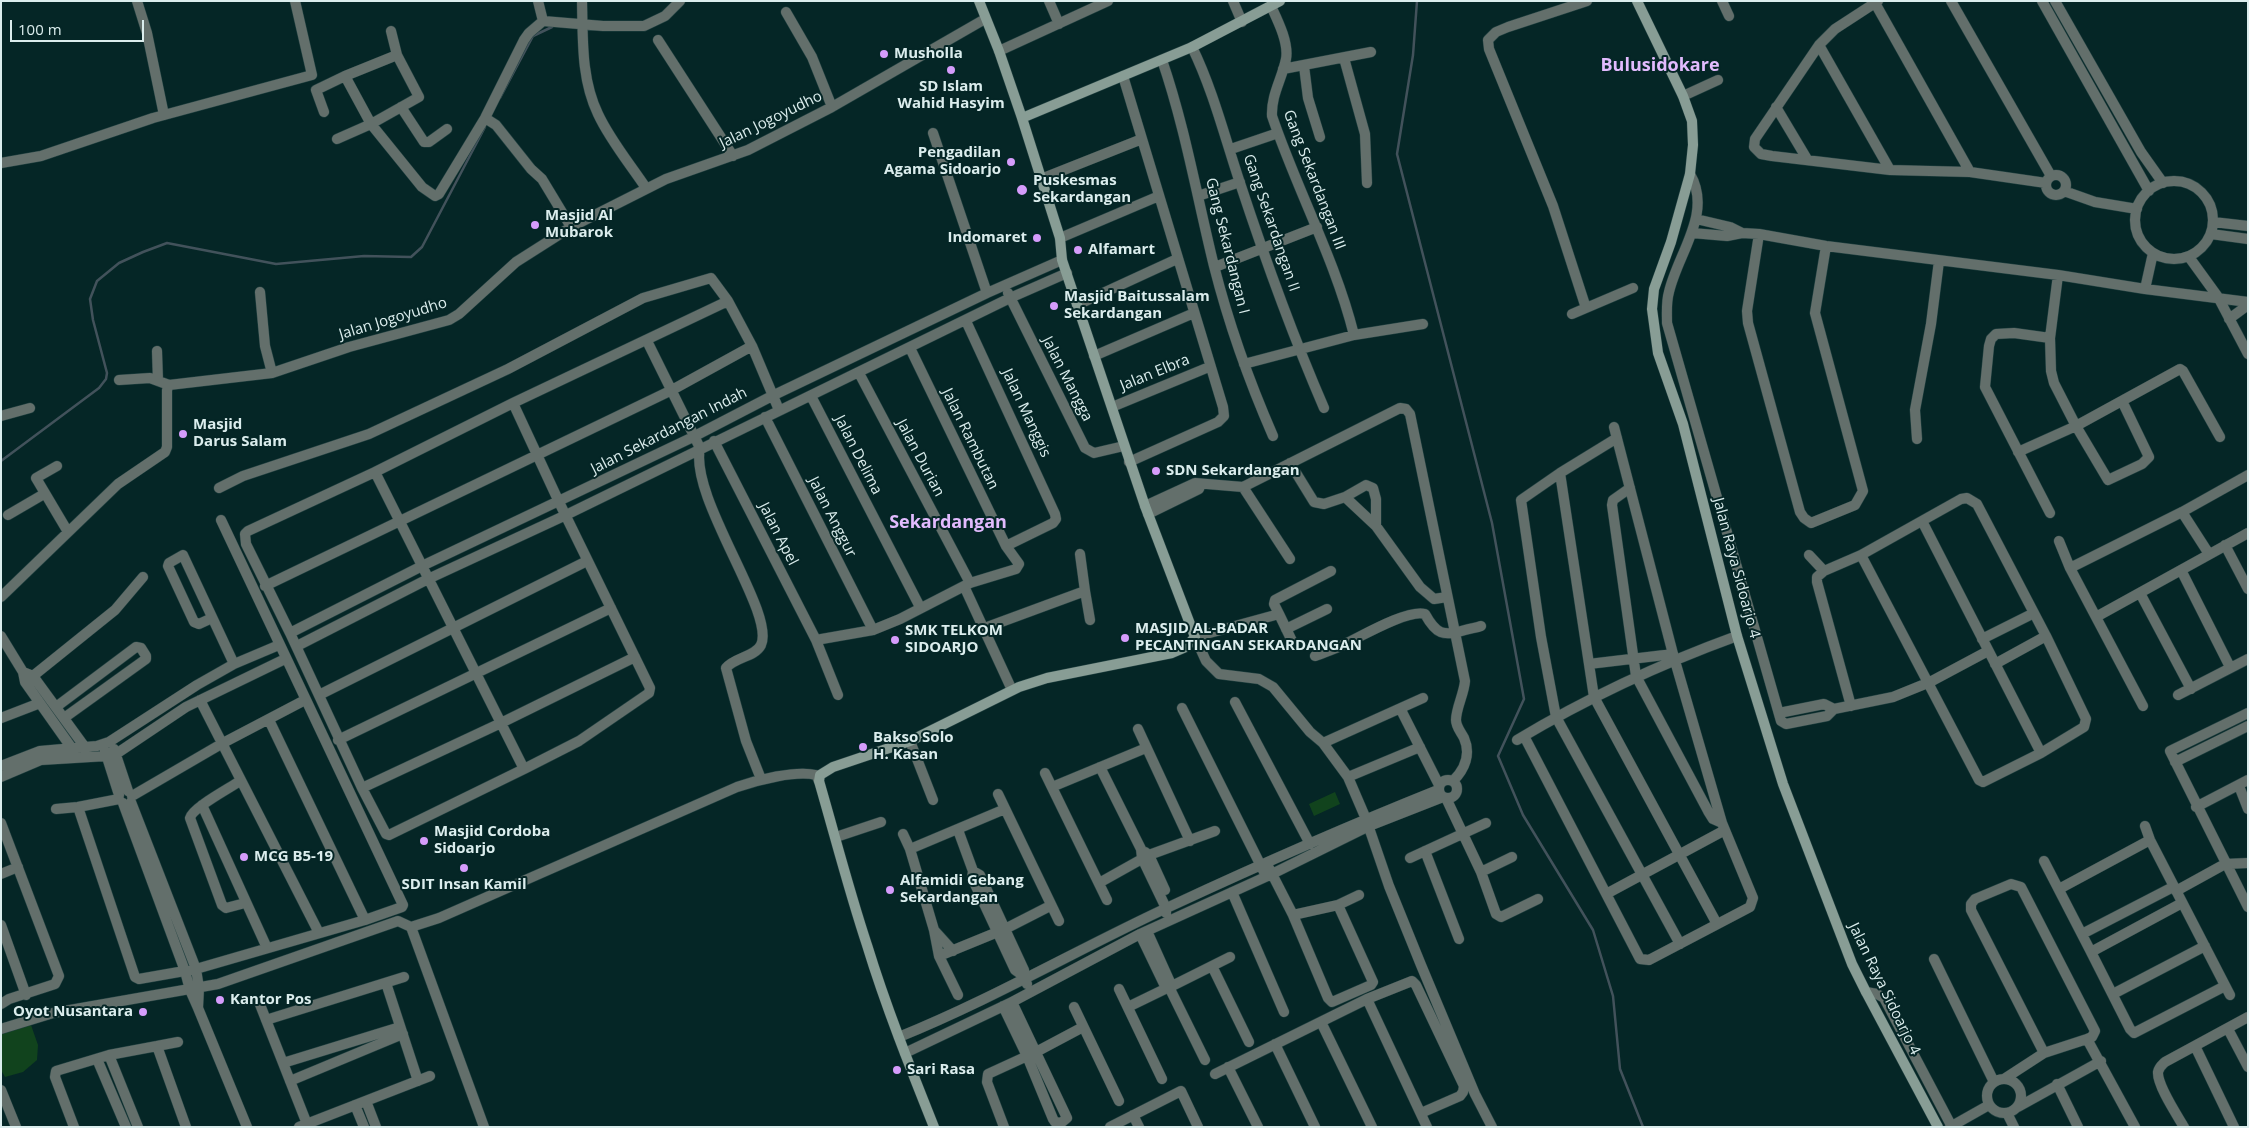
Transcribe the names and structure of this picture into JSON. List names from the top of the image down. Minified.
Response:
{"streets":{"street":["Jalan Jogoyudho","Gang Sekardangan III","Gang Sekardangan II","Gang Sekardangan I","Jalan Elbra","Jalan Mangga","Jalan Manggis","Jalan Sekardangan Indah","Jalan Rambutan","Jalan Delima","Jalan Durian","Jalan Anggur","Jalan Apel","Jalan Raya Sidoarjo 4"]},"crossings":[["Jalan Mangga","Jalan Sekardangan Indah"],["Jalan Manggis","Jalan Sekardangan Indah"],["Jalan Manggis","Jalan Rambutan"],["Jalan Sekardangan Indah","Jalan Rambutan"],["Jalan Sekardangan Indah","Jalan Delima"],["Jalan Sekardangan Indah","Jalan Durian"],["Jalan Sekardangan Indah","Jalan Anggur"],["Jalan Sekardangan Indah","Jalan Apel"],["Jalan Rambutan","Jalan Durian"]],"districts":["Bulusidokare","Sekardangan"],"places":["Musholla","SD Islam Wahid Hasyim","Pengadilan Agama Sidoarjo","Puskesmas Sekardangan","Masjid Al Mubarok","Indomaret","Alfamart","Masjid Baitussalam Sekardangan","Masjid Darus Salam","SDN Sekardangan","MASJID AL-BADAR PECANTINGAN SEKARDANGAN","SMK TELKOM SIDOARJO","Bakso Solo H. Kasan","Masjid Cordoba Sidoarjo","MCG B5-19","SDIT Insan Kamil","Alfamidi Gebang Sekardangan","Kantor Pos","Oyot Nusantara","Sari Rasa"],"scale_bar":"100 m"}
